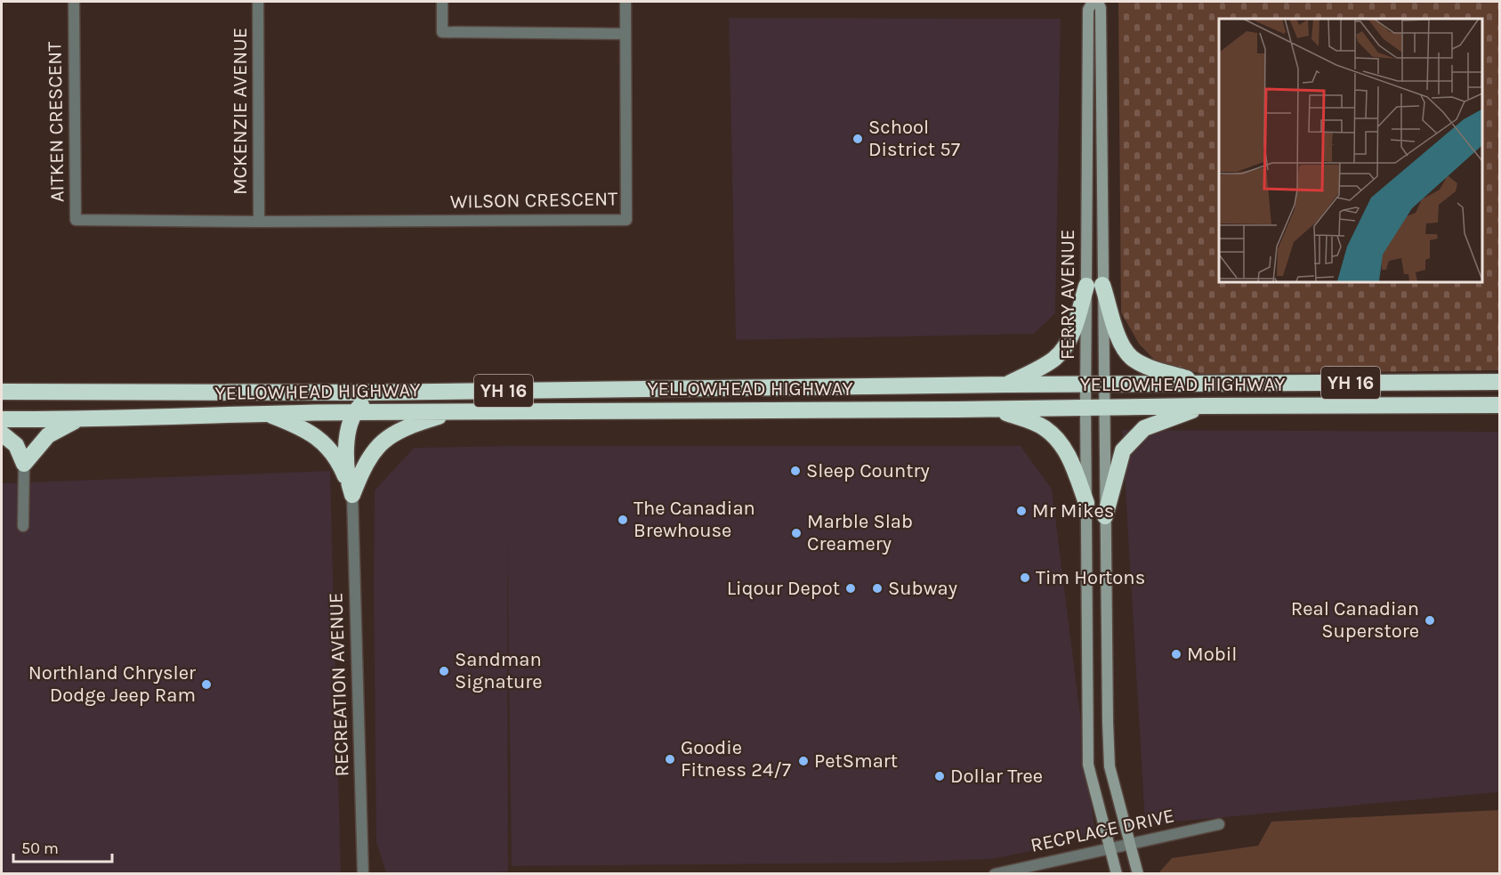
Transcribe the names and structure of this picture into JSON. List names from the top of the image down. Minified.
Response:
{"streets":{"highway":["YH 16","YELLOWHEAD HIGHWAY"],"main road":["FERRY AVENUE"],"street":["MCKENZIE AVENUE","AITKEN CRESCENT","WILSON CRESCENT","RECREATION AVENUE","RECPLACE DRIVE"]},"crossings":[["MCKENZIE AVENUE","AITKEN CRESCENT"],["MCKENZIE AVENUE","WILSON CRESCENT"],["AITKEN CRESCENT","WILSON CRESCENT"],["FERRY AVENUE","YELLOWHEAD HIGHWAY"],["FERRY AVENUE","RECPLACE DRIVE"]],"places":["School District 57","Sleep Country","Mr Mikes","The Canadian Brewhouse","Marble Slab Creamery","Tim Hortons","Liqour Depot","Subway","Real Canadian Superstore","Mobil","Sandman Signature","Northland Chrysler Dodge Jeep Ram","Goodie Fitness 24/7","PetSmart","Dollar Tree"],"scale_bar":"50 m"}
